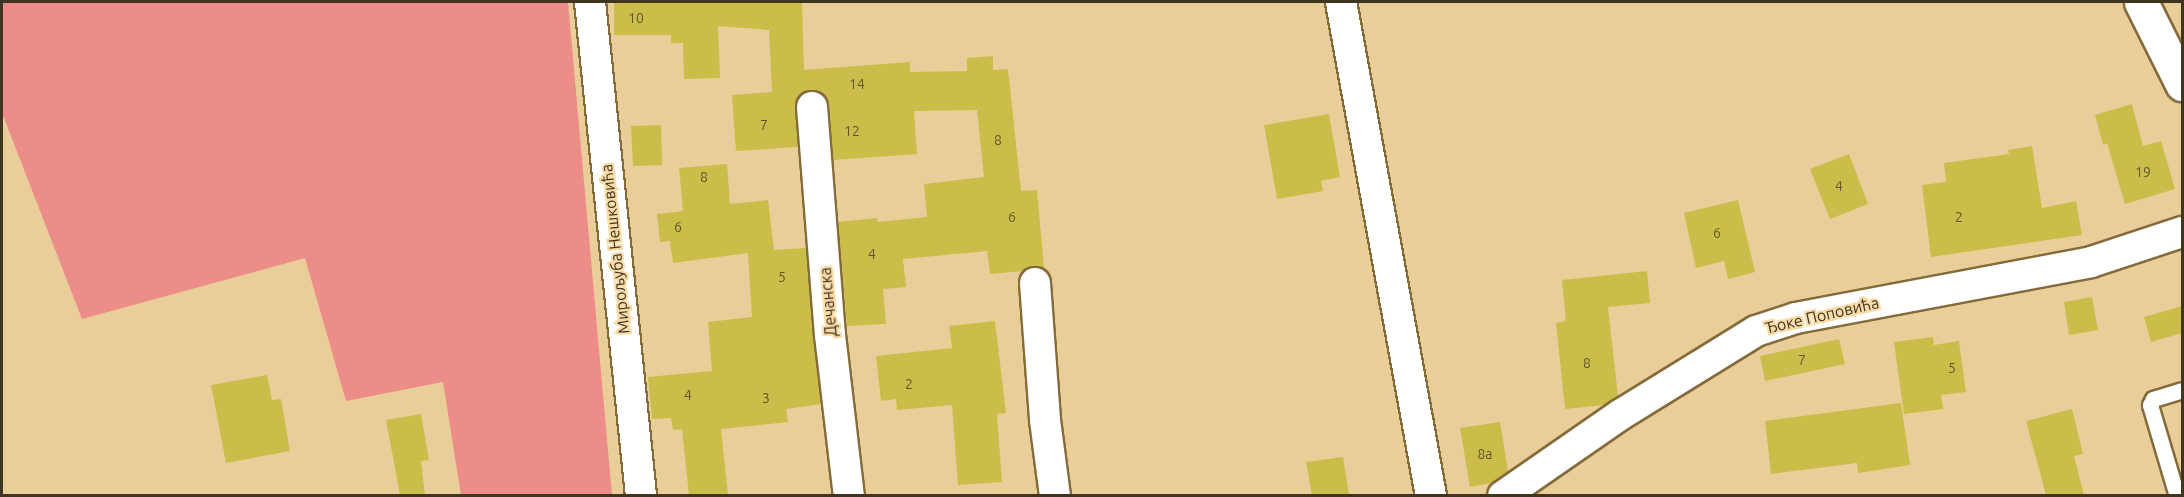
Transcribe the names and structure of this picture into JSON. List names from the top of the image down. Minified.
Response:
{"streets":{"street":["Мирољуба Нешковића","Дечанска","Ђоке Поповића"]},"house_numbers":["10","14","7","12","8","19","8","4","6","2","6","6","4","5","7","8","5","2","4","3","8a"]}
